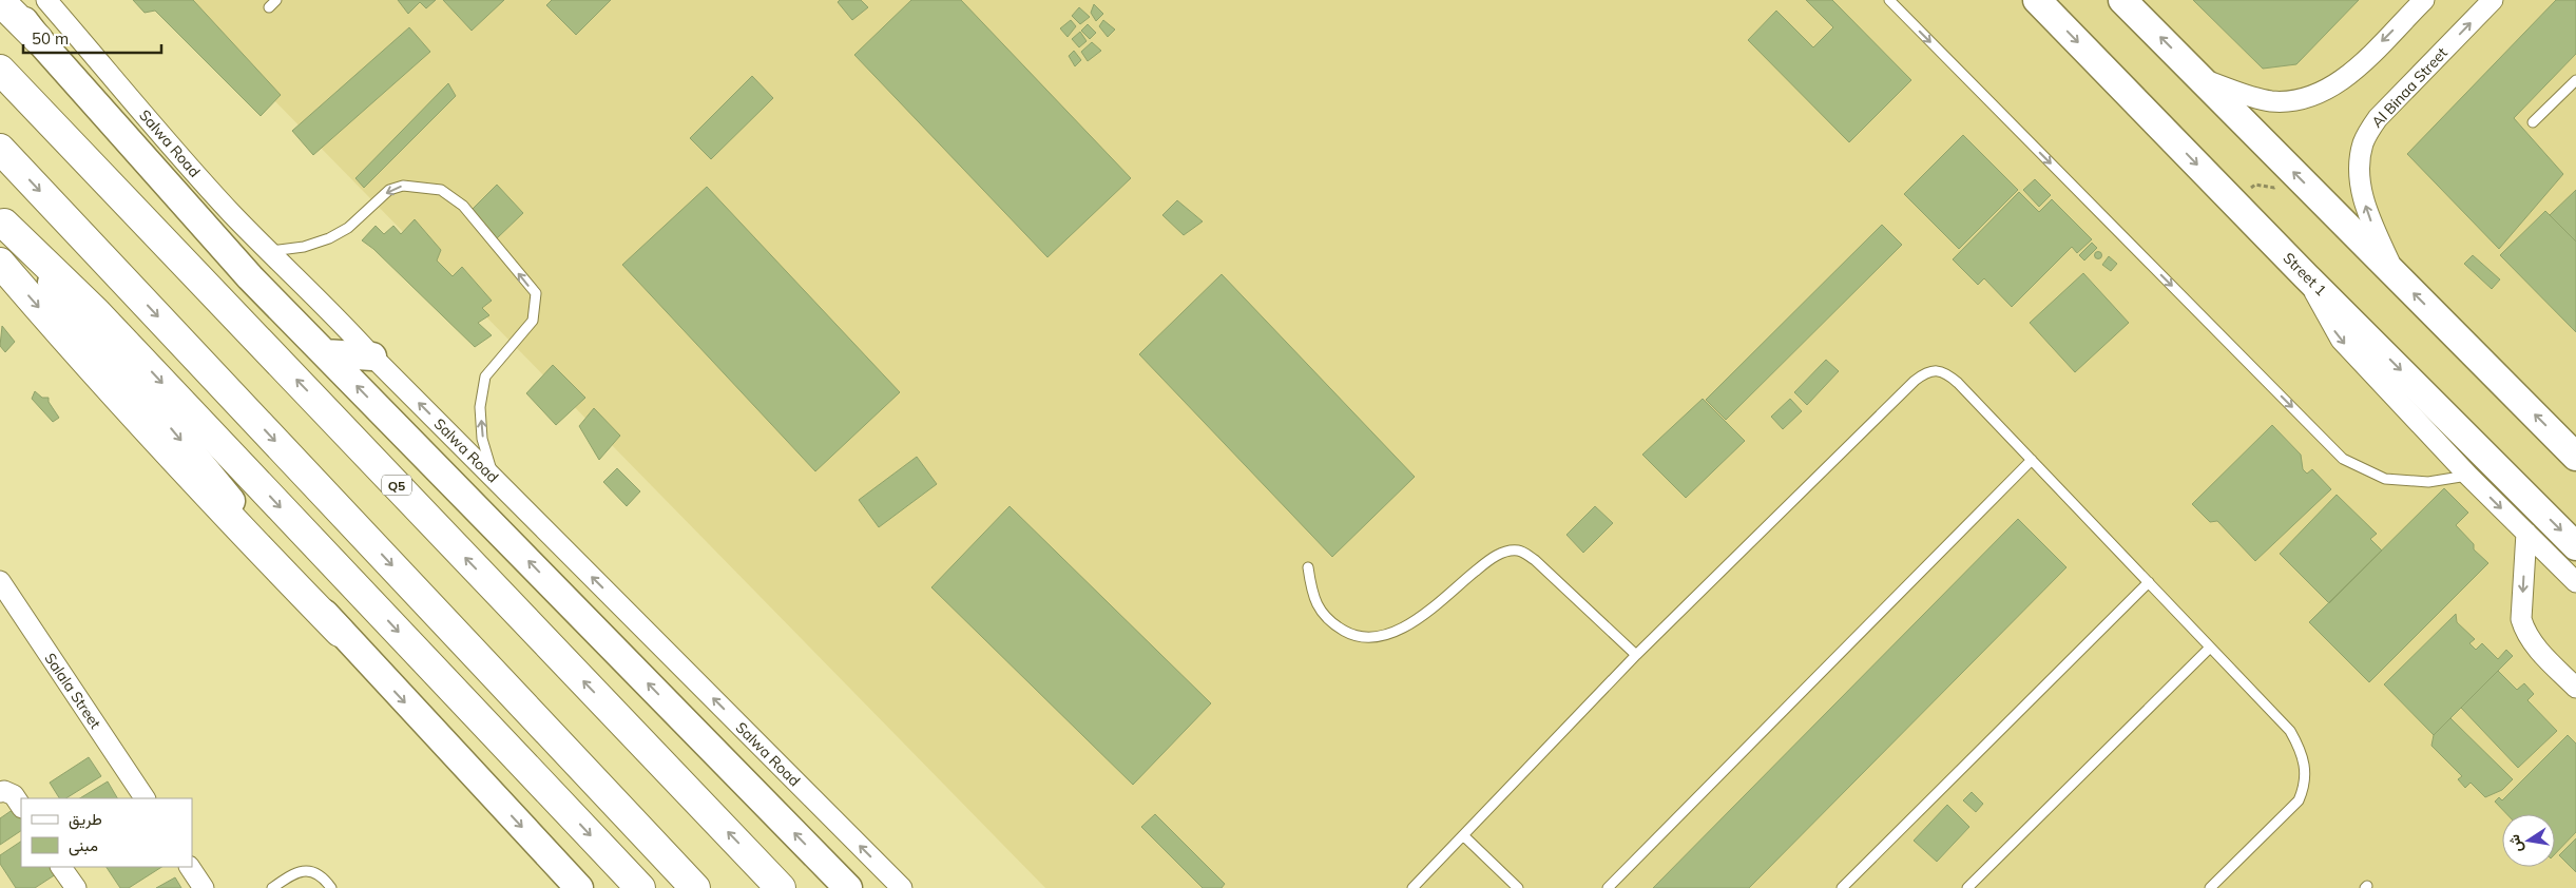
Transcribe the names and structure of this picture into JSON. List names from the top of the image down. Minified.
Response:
{"streets":{"main road":["Salwa Road","Street 1","Q5"],"street":["Al Binaa Street","Salala Street"]},"one_way":["Al Binaa Street"],"legend":["طريق","مبنى"],"scale_bar":"50 m","north":"left"}
